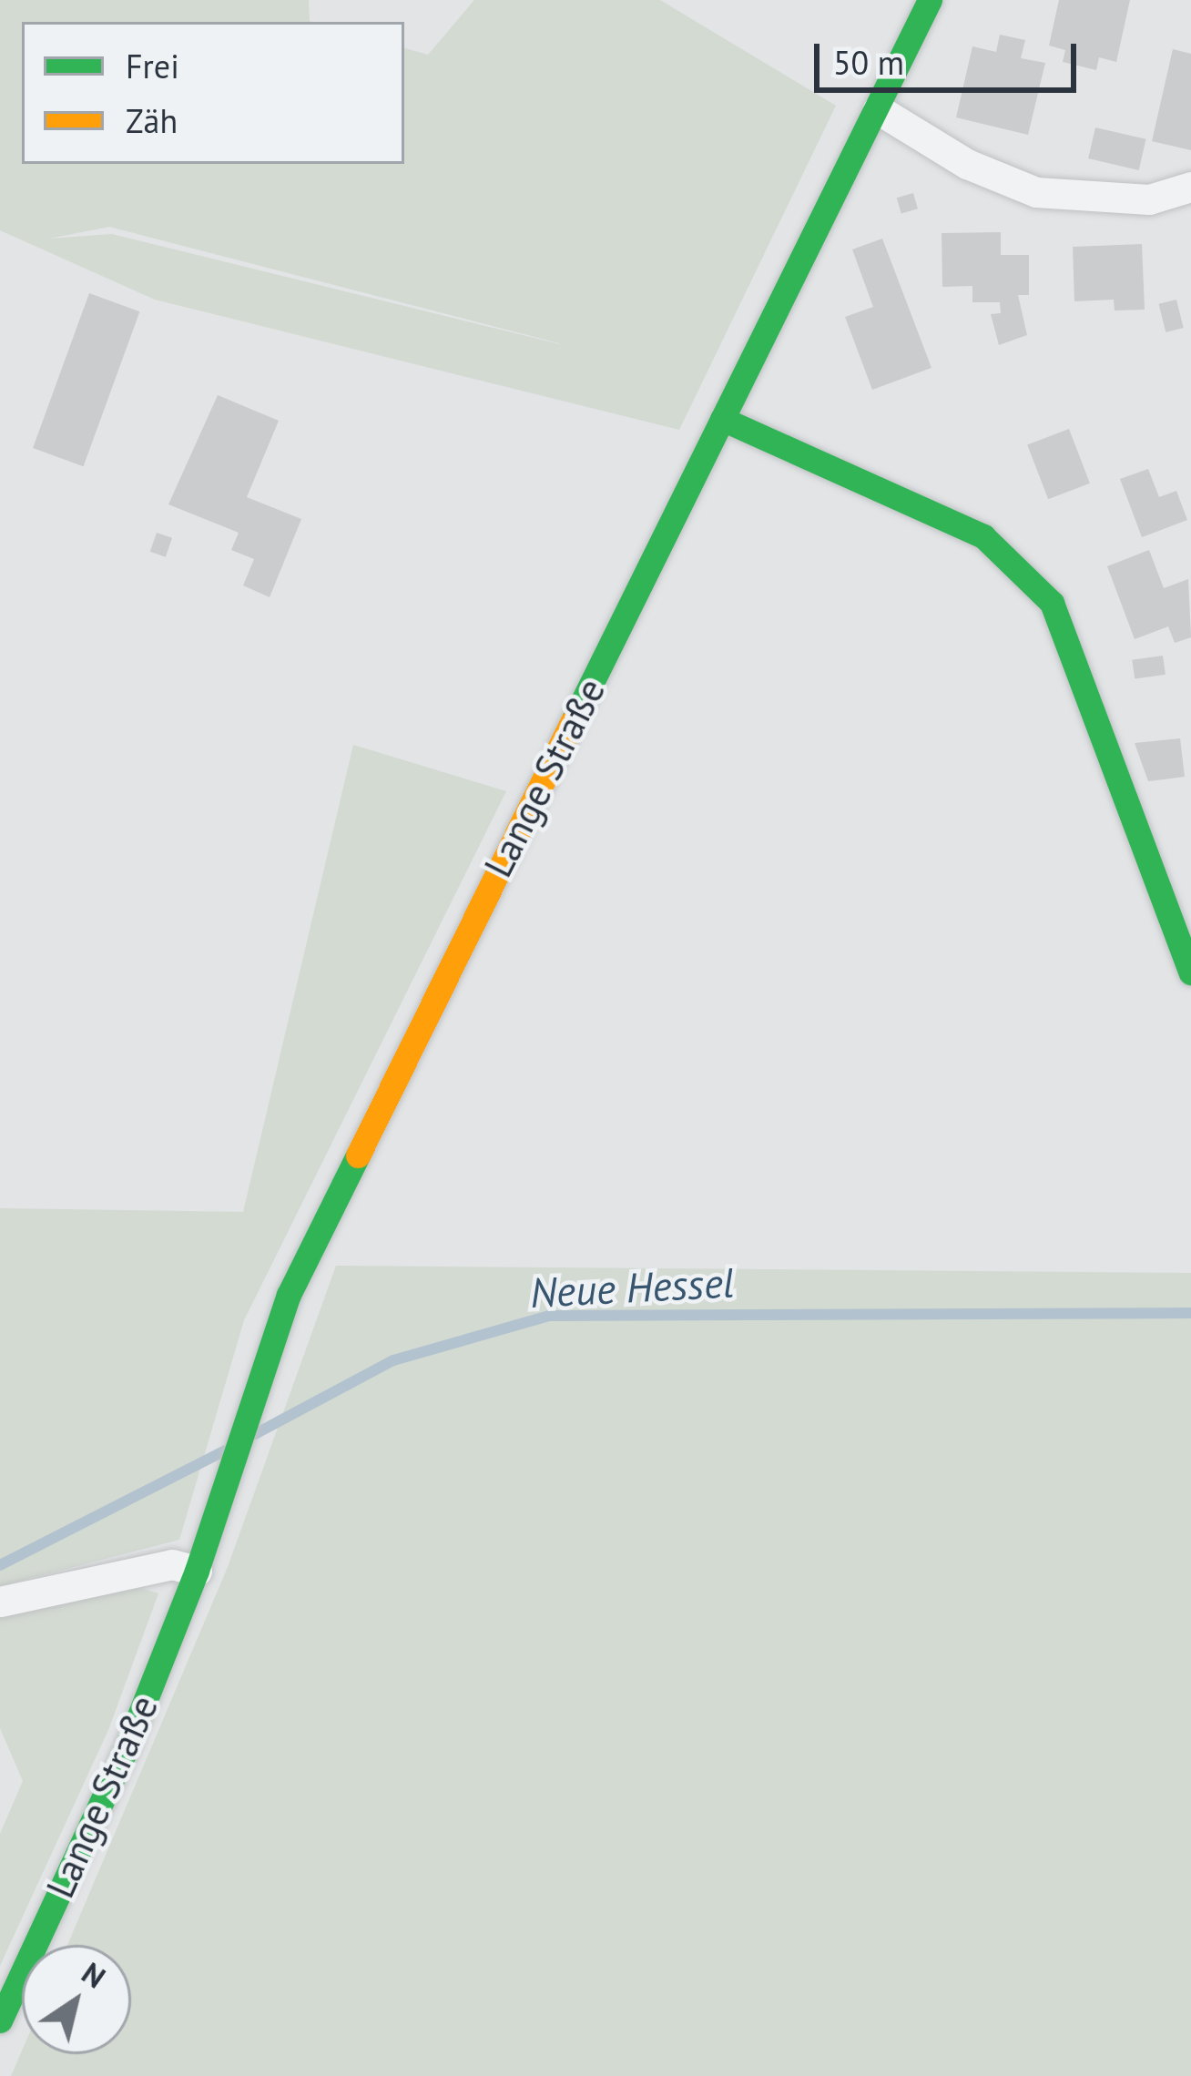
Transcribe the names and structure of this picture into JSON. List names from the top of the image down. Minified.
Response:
{"streets":{"street":["Lange Straße"]},"water":["Neue Hessel"],"legend":["Frei","Zäh"],"scale_bar":"50 m","north":"top right"}
